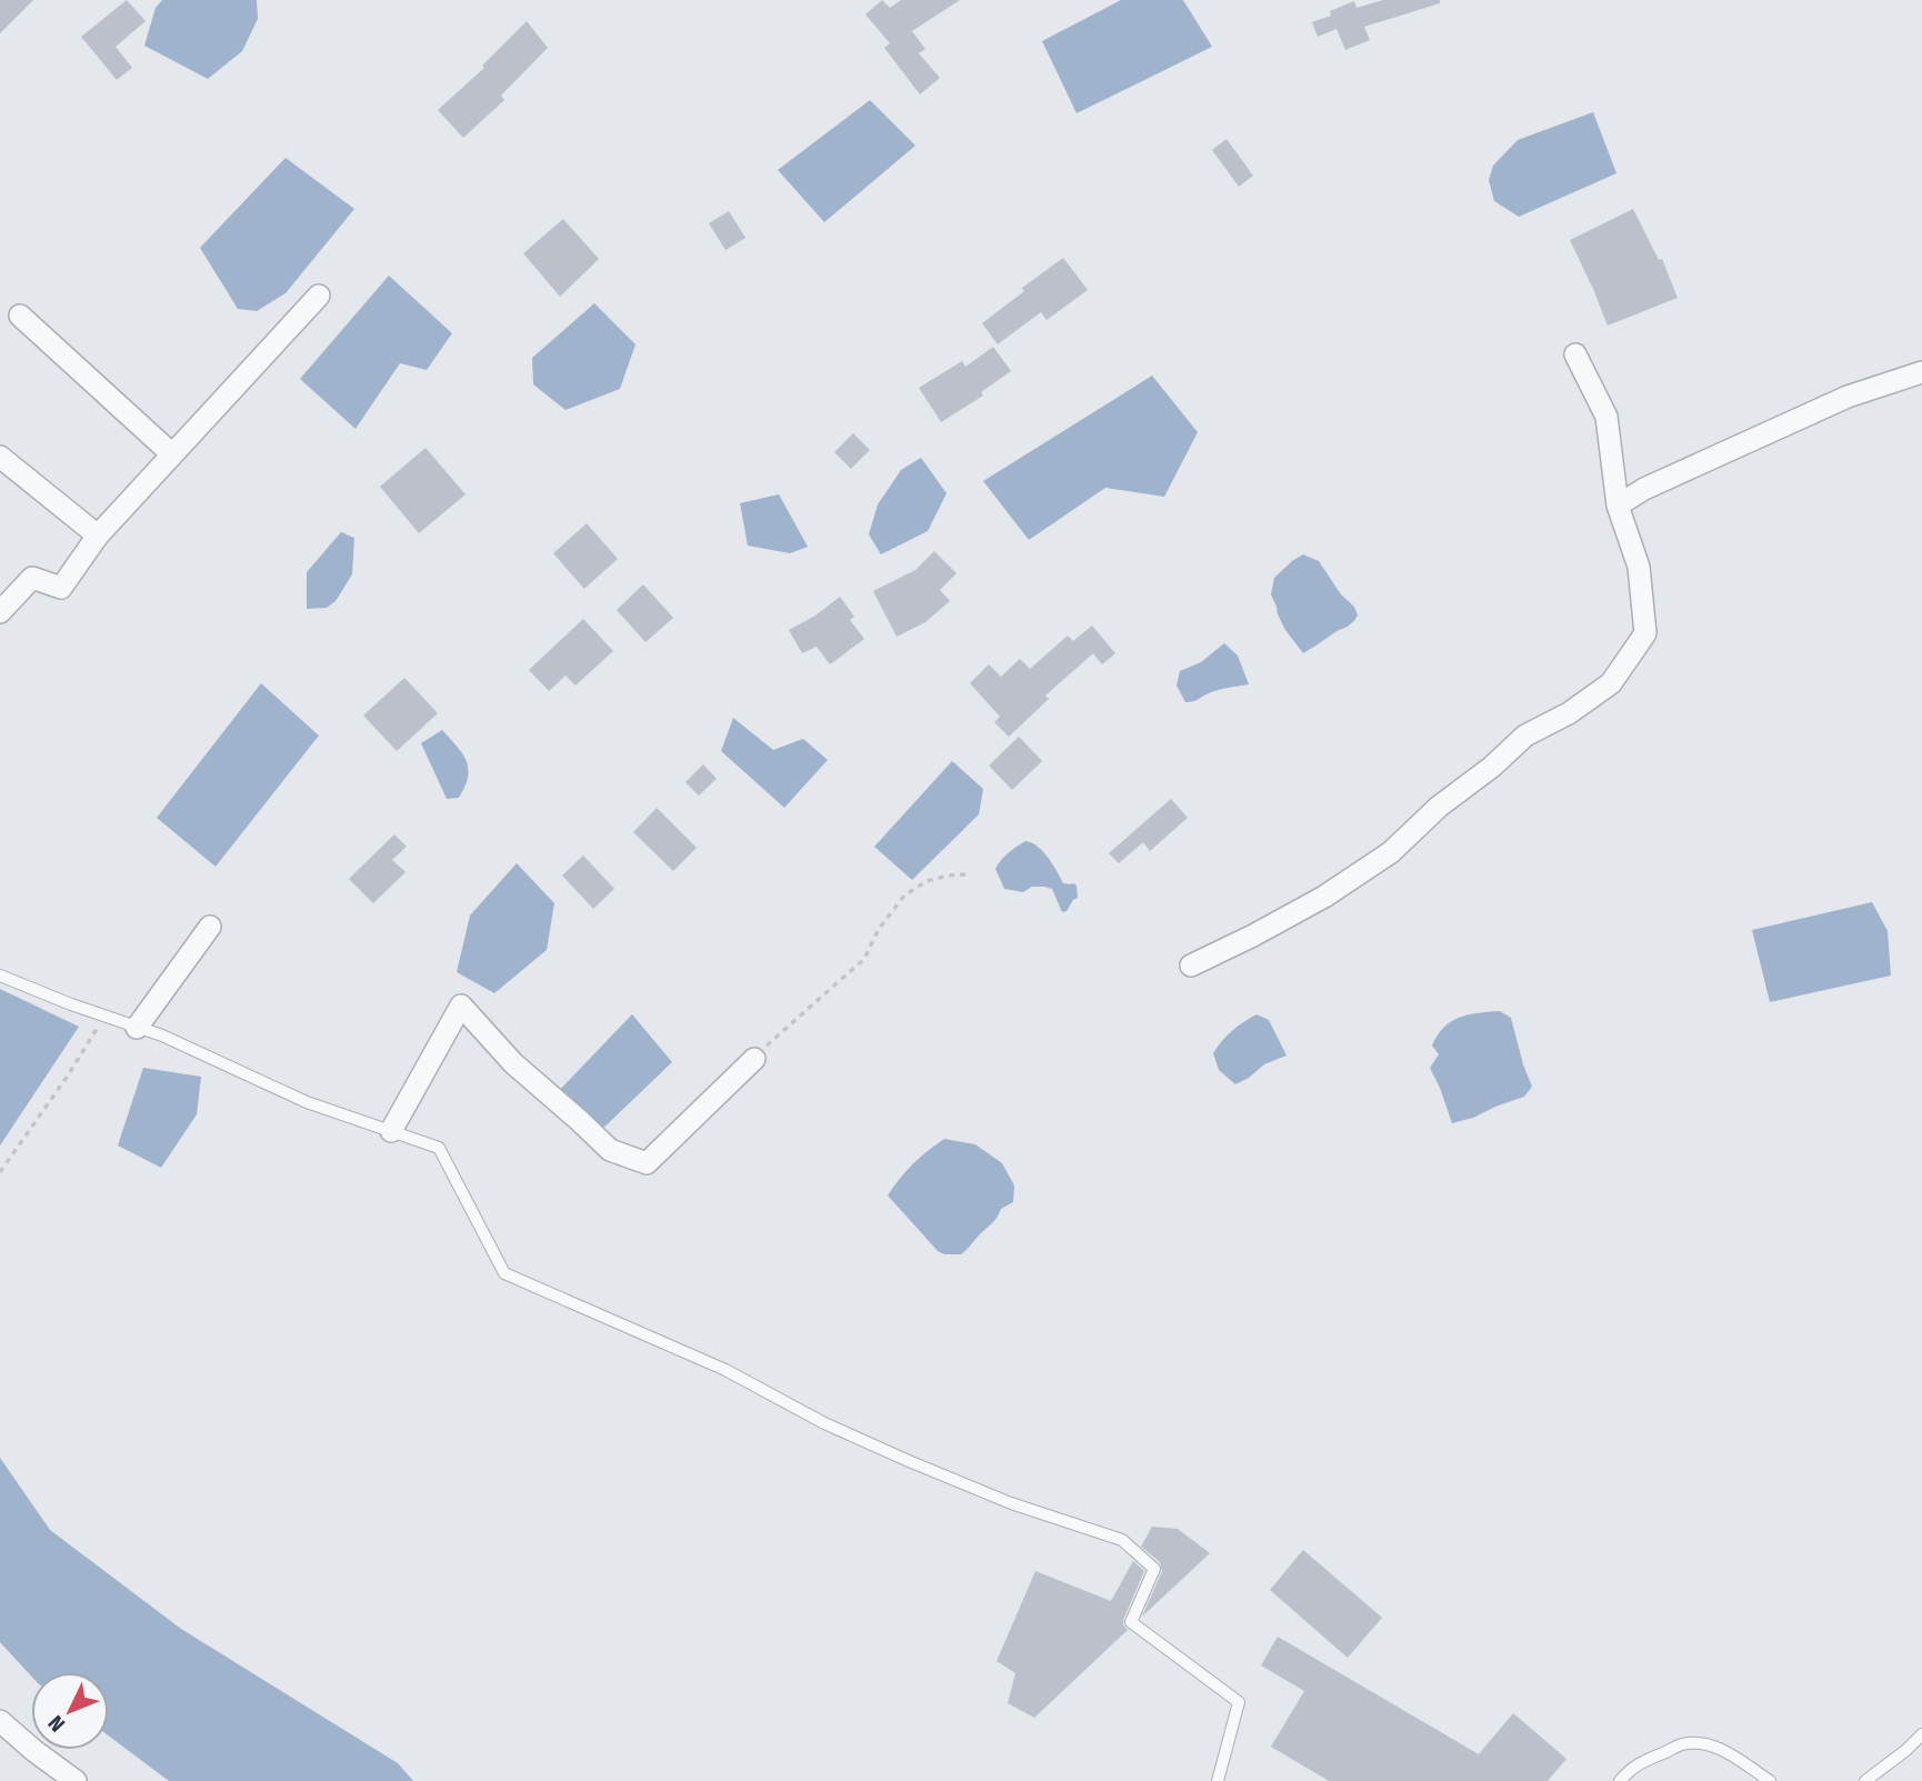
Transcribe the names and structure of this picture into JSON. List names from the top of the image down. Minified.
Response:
{"north":"bottom left"}
